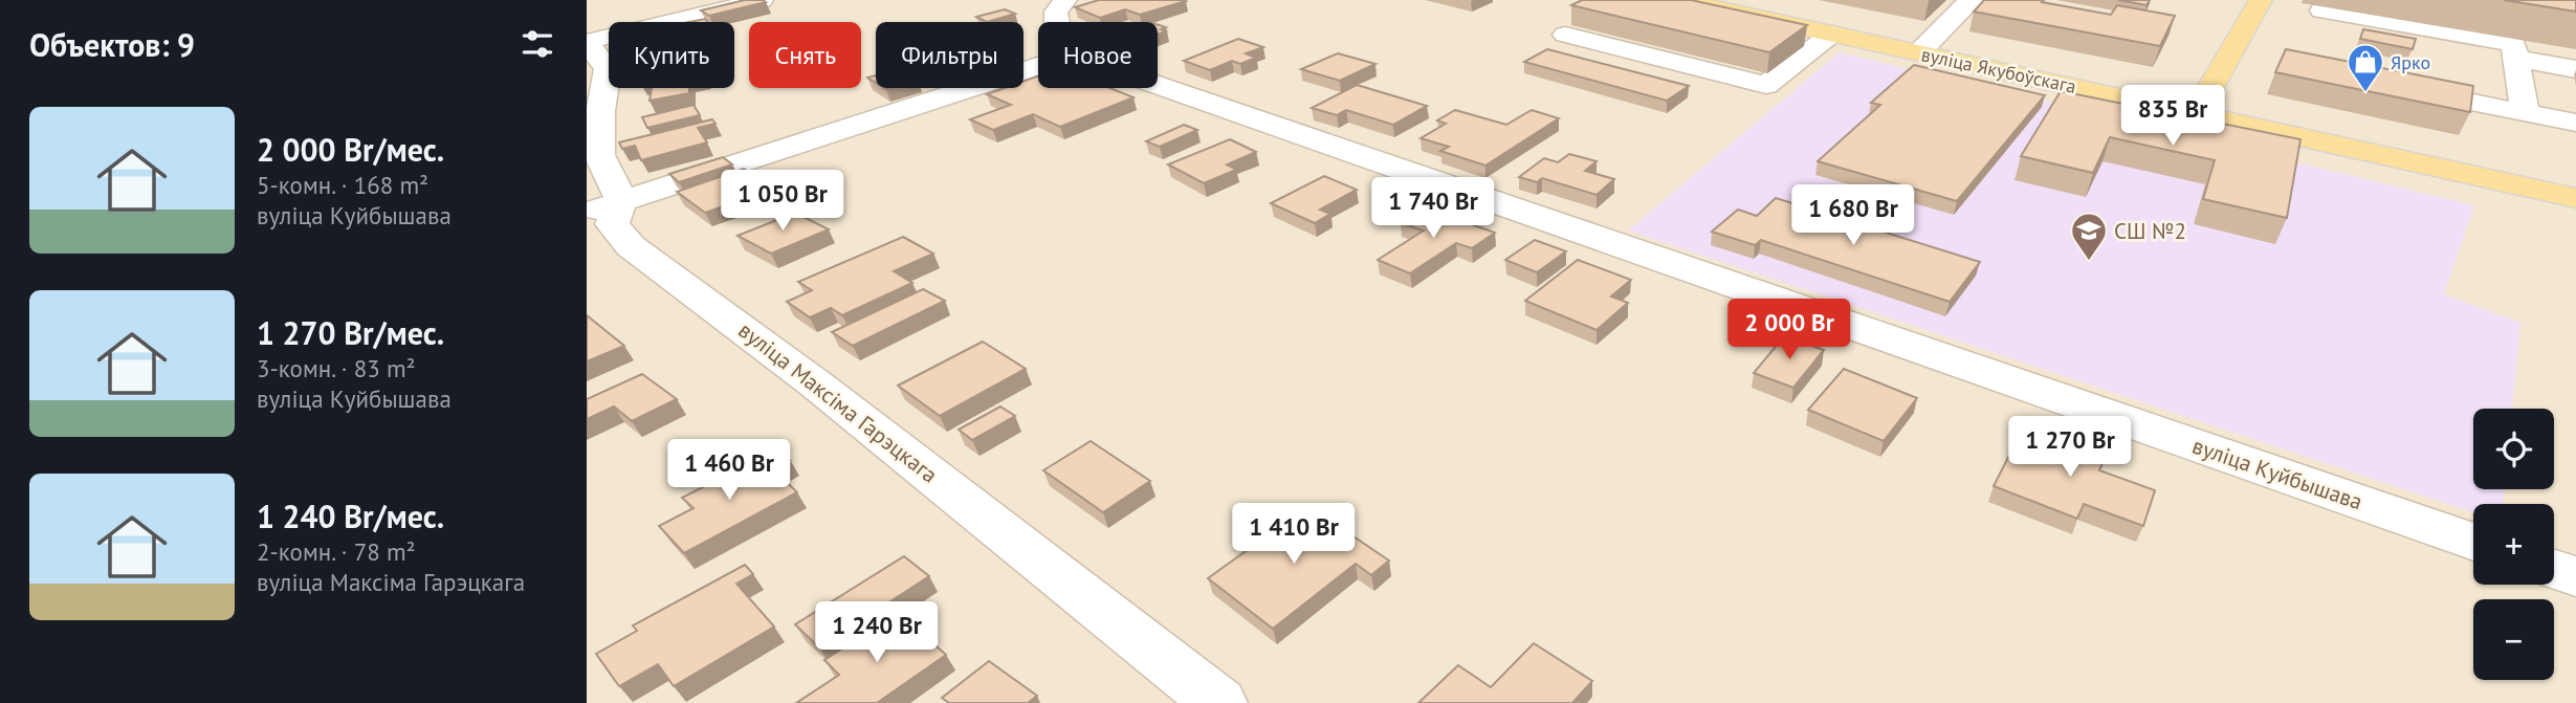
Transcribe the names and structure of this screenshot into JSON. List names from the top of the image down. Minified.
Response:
{"streets":{"main road":["вуліца Якубоўскага"],"street":["вуліца Максіма Гарэцкага","вуліца Куйбышава"]},"places":{"shop":["Ярко"],"school or university":["СШ №2"]},"page":{"heading":"Объектов: 9","chip":["Купить","Снять","Фильтры","Новое"],"price":["835 Br","1 050 Br","1 740 Br","1 680 Br","2 000 Br","1 270 Br","1 460 Br","1 410 Br","1 240 Br"],"list":[{"name":"2 000 Br/мес.","note":"5-комн. · 168 m² · вуліца Куйбышава"},{"name":"1 270 Br/мес.","note":"3-комн. · 83 m² · вуліца Куйбышава"},{"name":"1 240 Br/мес.","note":"2-комн. · 78 m² · вуліца Максіма Гарэцкага"}],"map_buttons":["+","−"]}}
